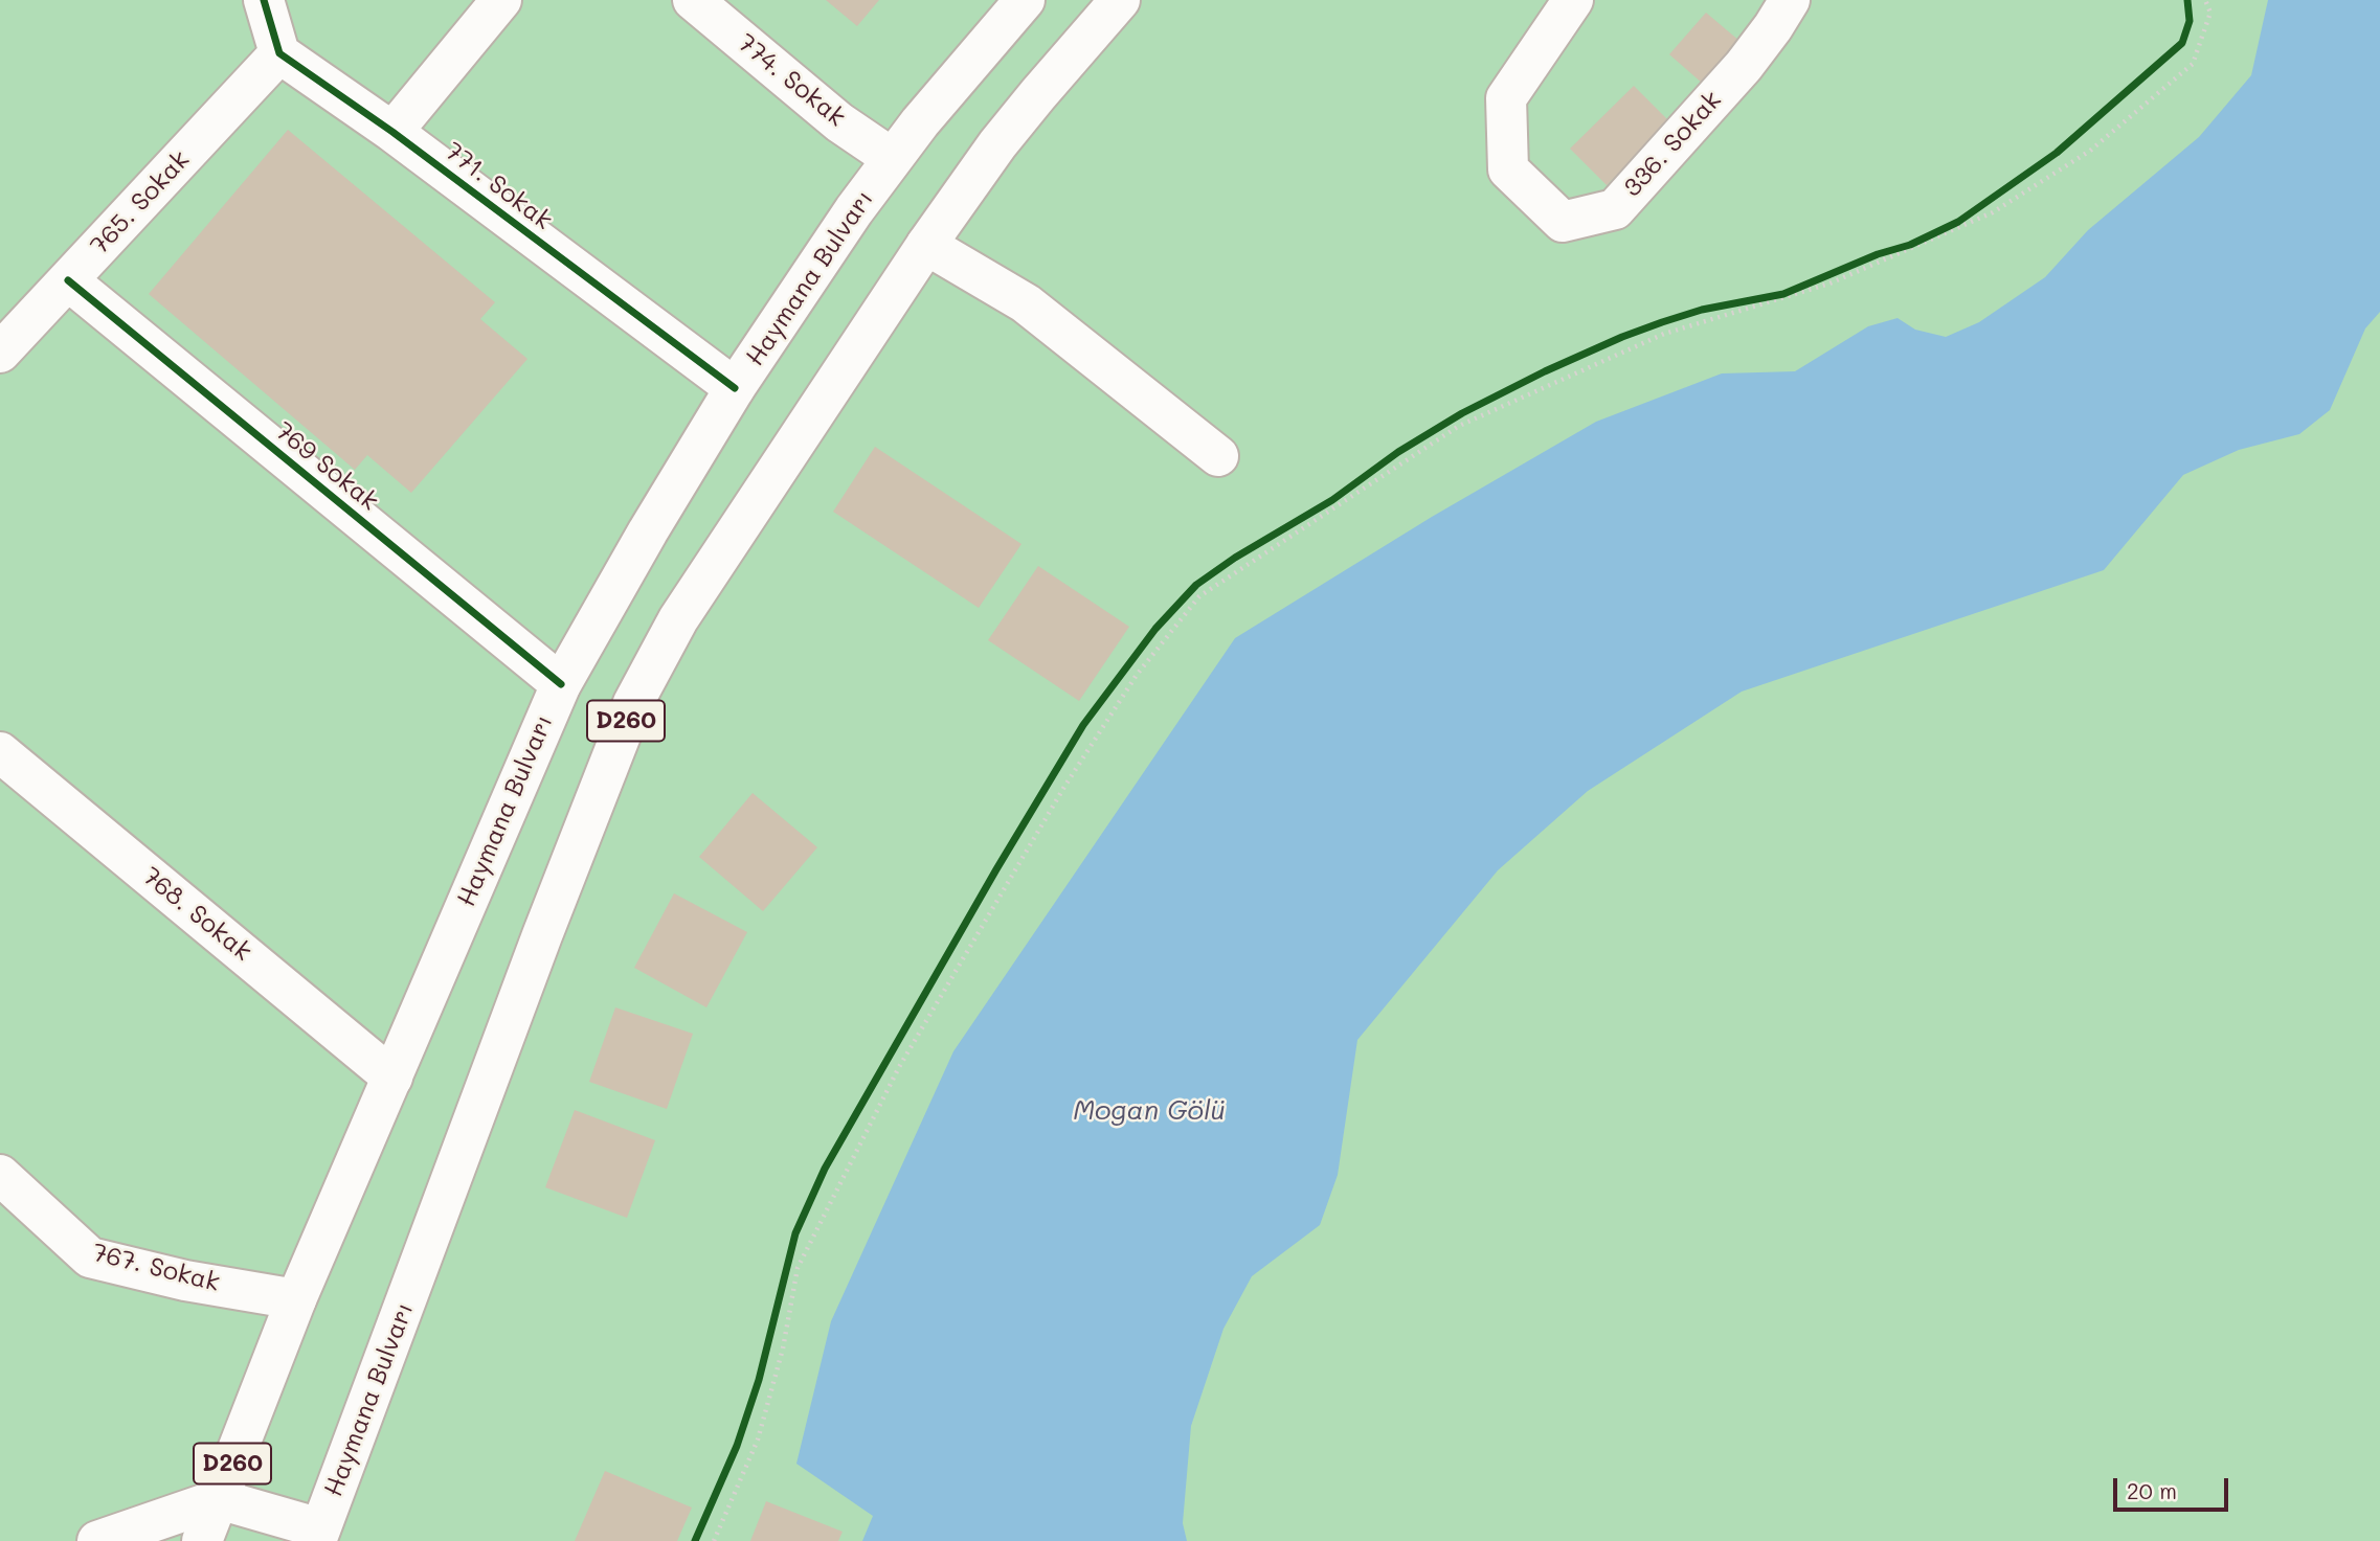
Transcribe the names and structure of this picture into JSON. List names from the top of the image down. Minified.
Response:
{"streets":{"main road":["774. Sokak","336. Sokak","771. Sokak","765. Sokak","Haymana Bulvarı","769 Sokak","D260","768. Sokak","767. Sokak"]},"crossings":[["774. Sokak","Haymana Bulvarı"],["771. Sokak","765. Sokak"],["771. Sokak","Haymana Bulvarı"],["765. Sokak","769 Sokak"],["Haymana Bulvarı","769 Sokak"],["Haymana Bulvarı","768. Sokak"],["Haymana Bulvarı","767. Sokak"]],"water":["Mogan Gölü"],"scale_bar":"20 m"}
